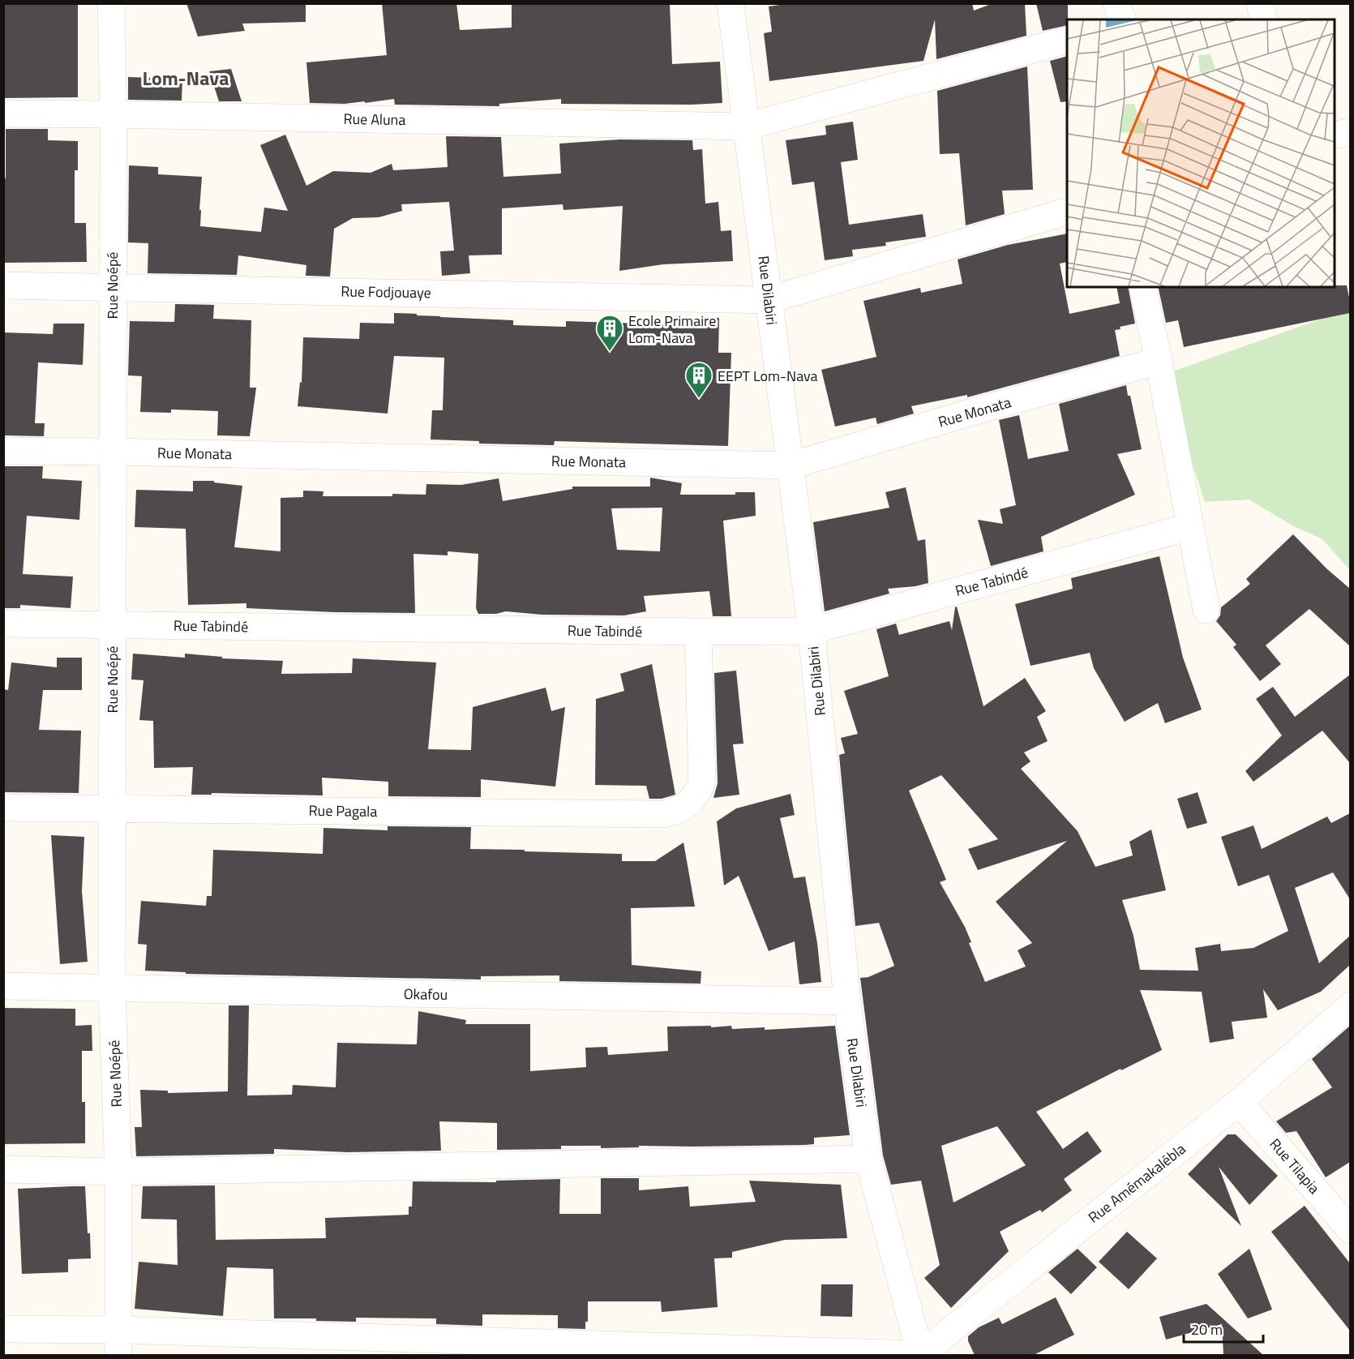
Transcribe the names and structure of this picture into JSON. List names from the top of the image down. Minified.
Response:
{"streets":{"street":["Rue Aluna","Rue Noépé","Rue Dilabiri","Rue Fodjouaye","Rue Monata","Rue Tabindé","Rue Pagala","Okafou","Rue Tilapia","Rue Amémakalébla"]},"crossings":[["Rue Aluna","Rue Noépé"],["Rue Aluna","Rue Dilabiri"],["Rue Noépé","Rue Fodjouaye"],["Rue Noépé","Rue Monata"],["Rue Noépé","Rue Tabindé"],["Rue Noépé","Rue Pagala"],["Rue Noépé","Okafou"],["Rue Dilabiri","Rue Fodjouaye"],["Rue Dilabiri","Rue Monata"],["Rue Dilabiri","Rue Tabindé"],["Rue Dilabiri","Okafou"],["Rue Dilabiri","Rue Amémakalébla"],["Rue Tabindé","Rue Pagala"],["Rue Tilapia","Rue Amémakalébla"]],"districts":["Lom-Nava"],"places":{"building":["Ecole Primaire Lom-Nava","EEPT Lom-Nava"]},"scale_bar":"20 m"}
